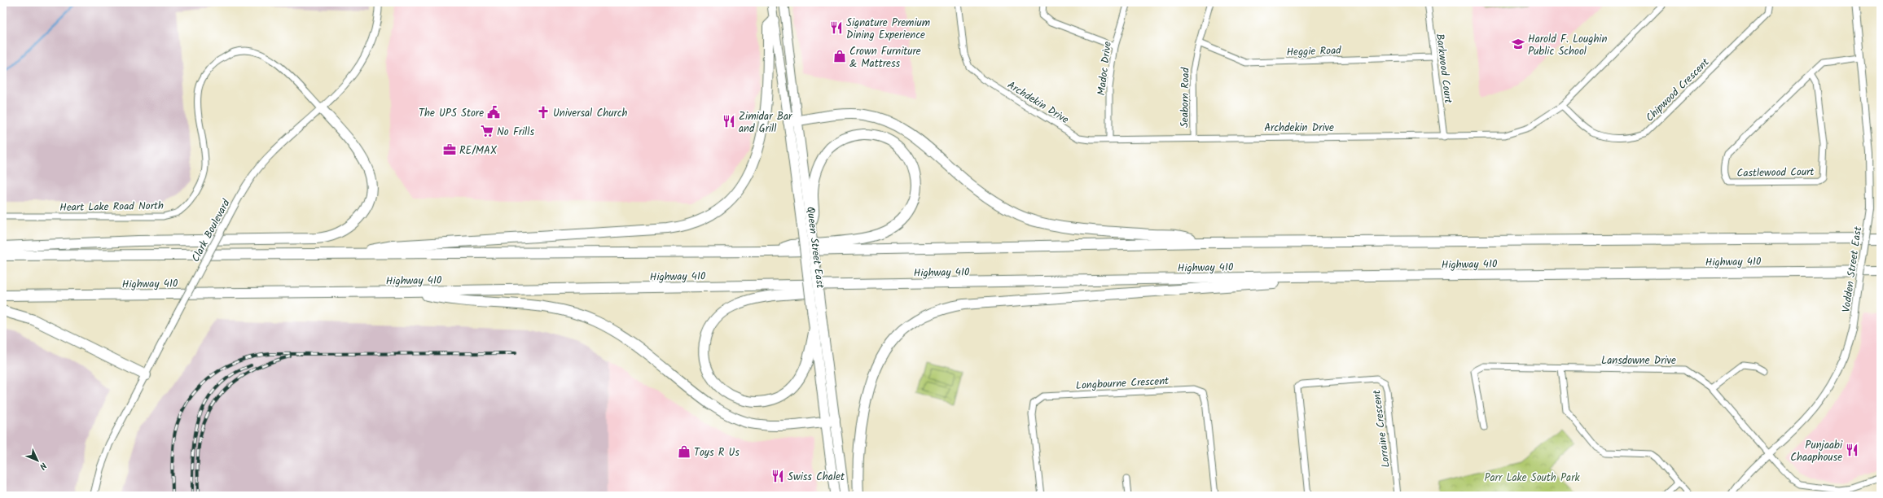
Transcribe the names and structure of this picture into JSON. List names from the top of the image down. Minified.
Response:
{"streets":{"highway":["Highway 410"],"main road":["Queen Street East"],"street":["Heggie Road","Madoc Drive","Barkwood Court","Chipwood Crescent","Seaborn Road","Archdekin Drive","Castlewood Court","Heart Lake Road North","Clark Boulevard","Vodden Street East","Lansdowne Drive","Longbourne Crescent","Lorraine Crescent"]},"crossings":[["Heggie Road","Barkwood Court"],["Heggie Road","Seaborn Road"],["Madoc Drive","Archdekin Drive"],["Barkwood Court","Archdekin Drive"],["Chipwood Crescent","Archdekin Drive"],["Seaborn Road","Archdekin Drive"],["Castlewood Court","Vodden Street East"],["Heart Lake Road North","Clark Boulevard"],["Vodden Street East","Lansdowne Drive"]],"parks":["Parr Lake South Park"],"places":{"restaurant":["Signature Premium Dining Experience","Zimidar Bar and Grill","Punjaabi Chaaphouse","Swiss Chalet"],"school or university":["Harold F. Loughin Public School"],"shop":["Crown Furniture & Mattress","Toys R Us"],"public building":["The UPS Store"],"church":["Universal Church"],"supermarket":["No Frills"],"office":["RE/MAX"]},"north":"bottom right"}
